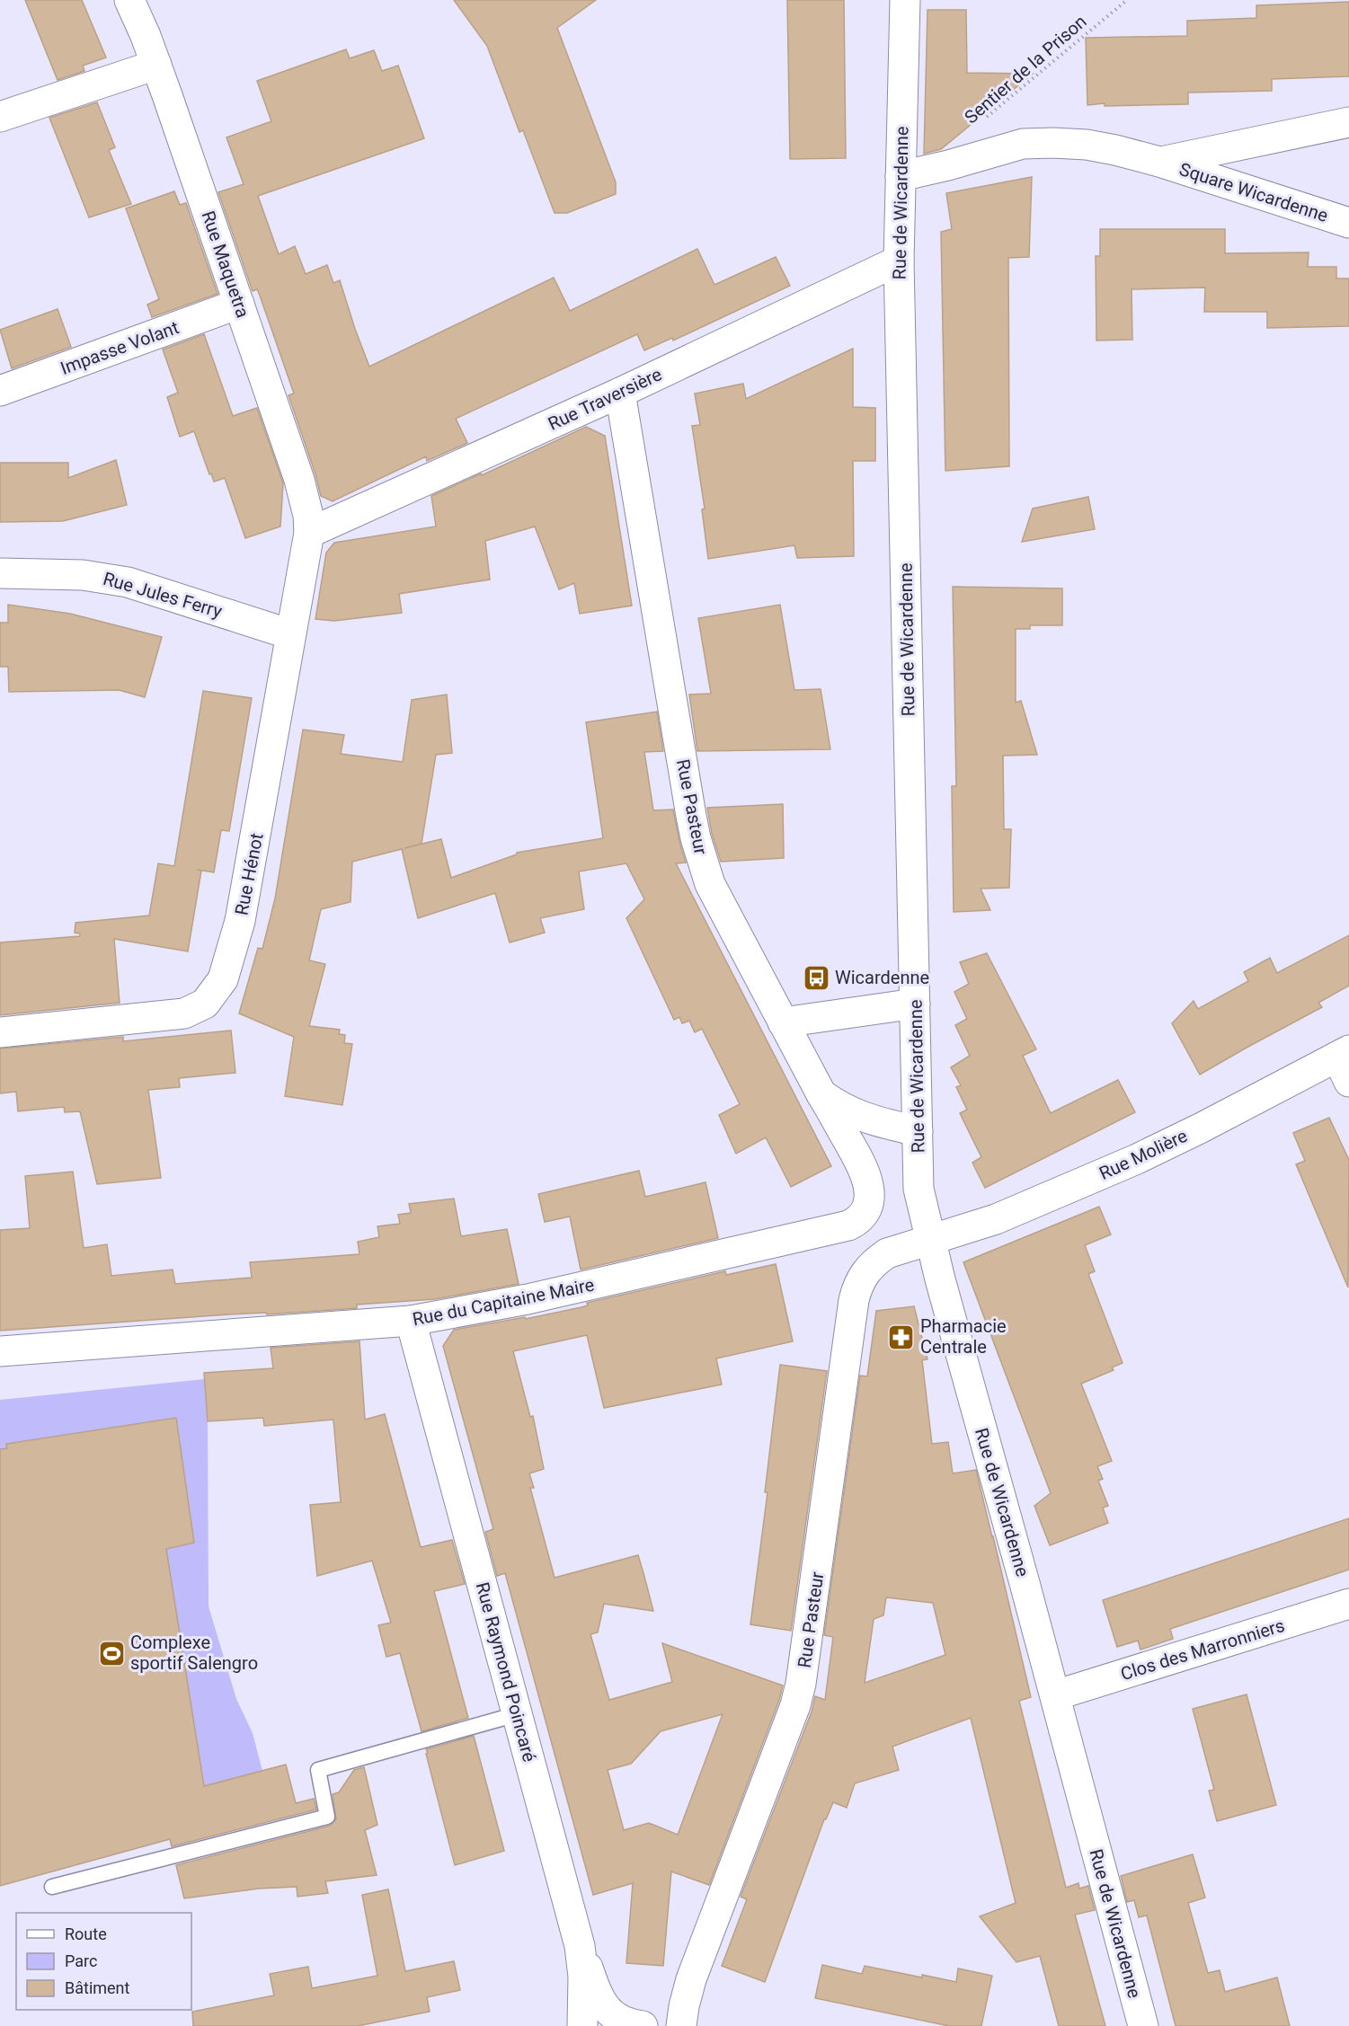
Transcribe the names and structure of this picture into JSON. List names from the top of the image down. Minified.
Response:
{"streets":{"street":["Square Wicardenne","Rue de Wicardenne","Rue Maquetra","Impasse Volant","Rue Traversière","Rue Jules Ferry","Rue Pasteur","Rue Hénot","Rue Molière","Rue du Capitaine Maire","Clos des Marronniers","Rue Raymond Poincaré"],"path":["Sentier de la Prison"]},"crossings":[["Square Wicardenne","Rue de Wicardenne"],["Rue de Wicardenne","Rue Traversière"],["Rue de Wicardenne","Rue Pasteur"],["Rue de Wicardenne","Rue Molière"],["Rue de Wicardenne","Clos des Marronniers"],["Rue Maquetra","Impasse Volant"],["Rue Maquetra","Rue Traversière"],["Rue Maquetra","Rue Hénot"],["Rue Traversière","Rue Pasteur"],["Rue Traversière","Rue Hénot"],["Rue Jules Ferry","Rue Hénot"],["Rue Pasteur","Rue Molière"],["Rue Pasteur","Rue du Capitaine Maire"],["Rue du Capitaine Maire","Rue Raymond Poincaré"]],"places":{"bus stop":["Wicardenne"],"pharmacy":["Pharmacie Centrale"],"sports":["Complexe sportif Salengro"]},"legend":["Route","Parc","Bâtiment"]}
